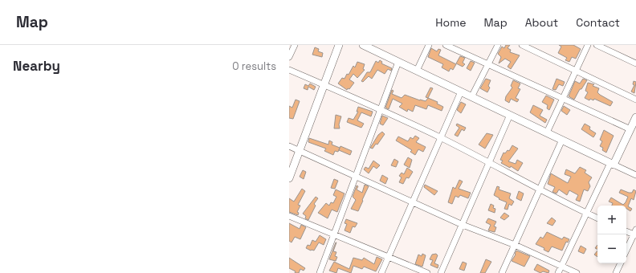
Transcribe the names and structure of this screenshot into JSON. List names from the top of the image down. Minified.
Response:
{"page":{"header":"Map","nav":["Home","Map","About","Contact"],"heading":["Nearby","0 results"],"map_buttons":["+","−"]}}
